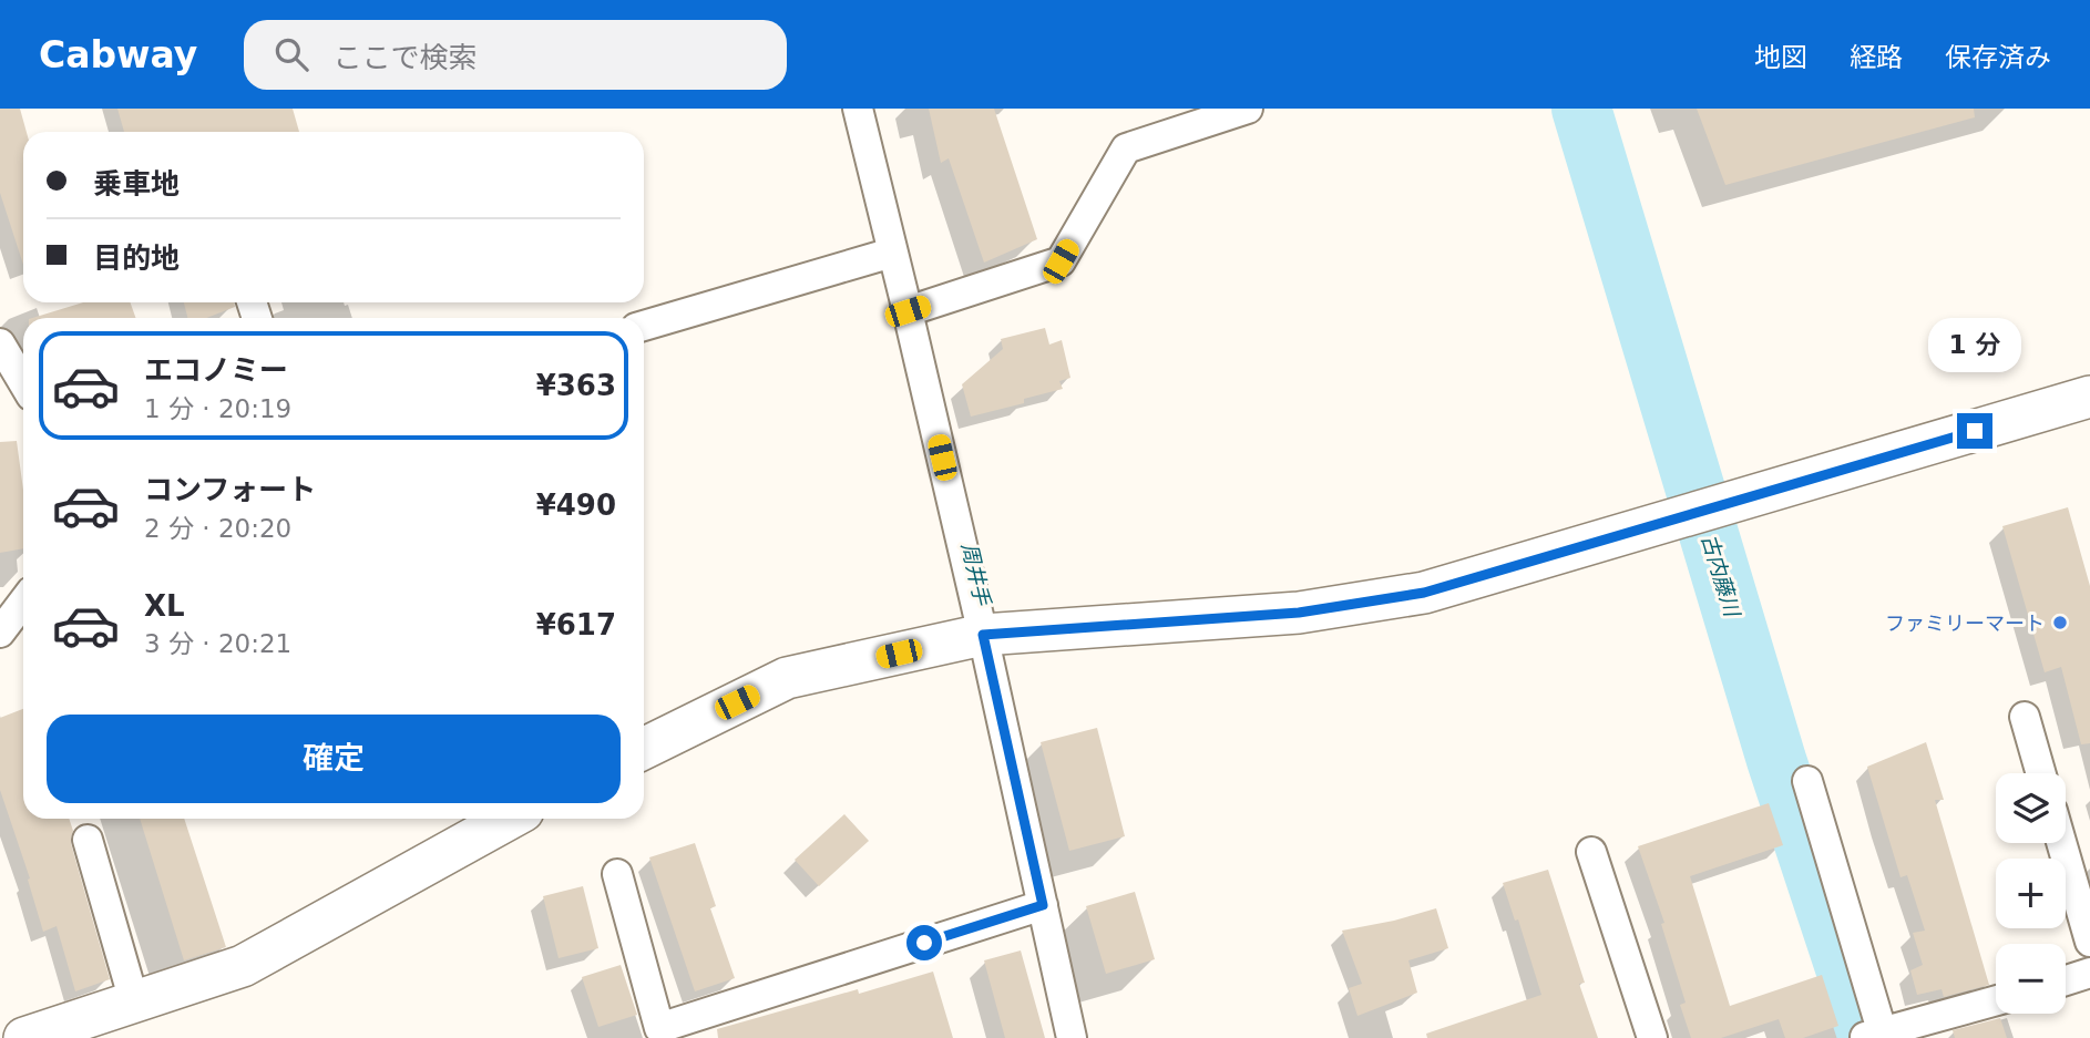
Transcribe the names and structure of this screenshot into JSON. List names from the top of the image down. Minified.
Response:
{"water":["周井手","古内藤川"],"places":["ファミリーマート"],"page":{"header":"Cabway","search":"ここで検索","nav":["地図","経路","保存済み"],"banner":["乗車地","目的地"],"bubble":"1 分","list":[{"name":"エコノミー","note":"1 分 · 20:19","value":"¥363"},{"name":"コンフォート","note":"2 分 · 20:20","value":"¥490"},{"name":"XL","note":"3 分 · 20:21","value":"¥617"}],"buttons":"確定","map_buttons":["+","−"]}}
